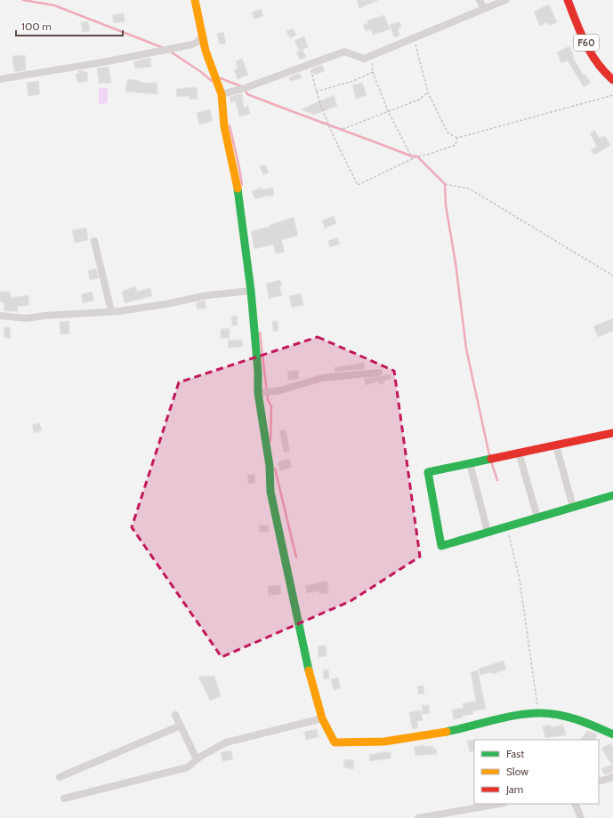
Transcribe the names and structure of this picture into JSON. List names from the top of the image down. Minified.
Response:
{"streets":{"street":["F60"]},"legend":["Fast","Slow","Jam"],"scale_bar":"100 m"}
